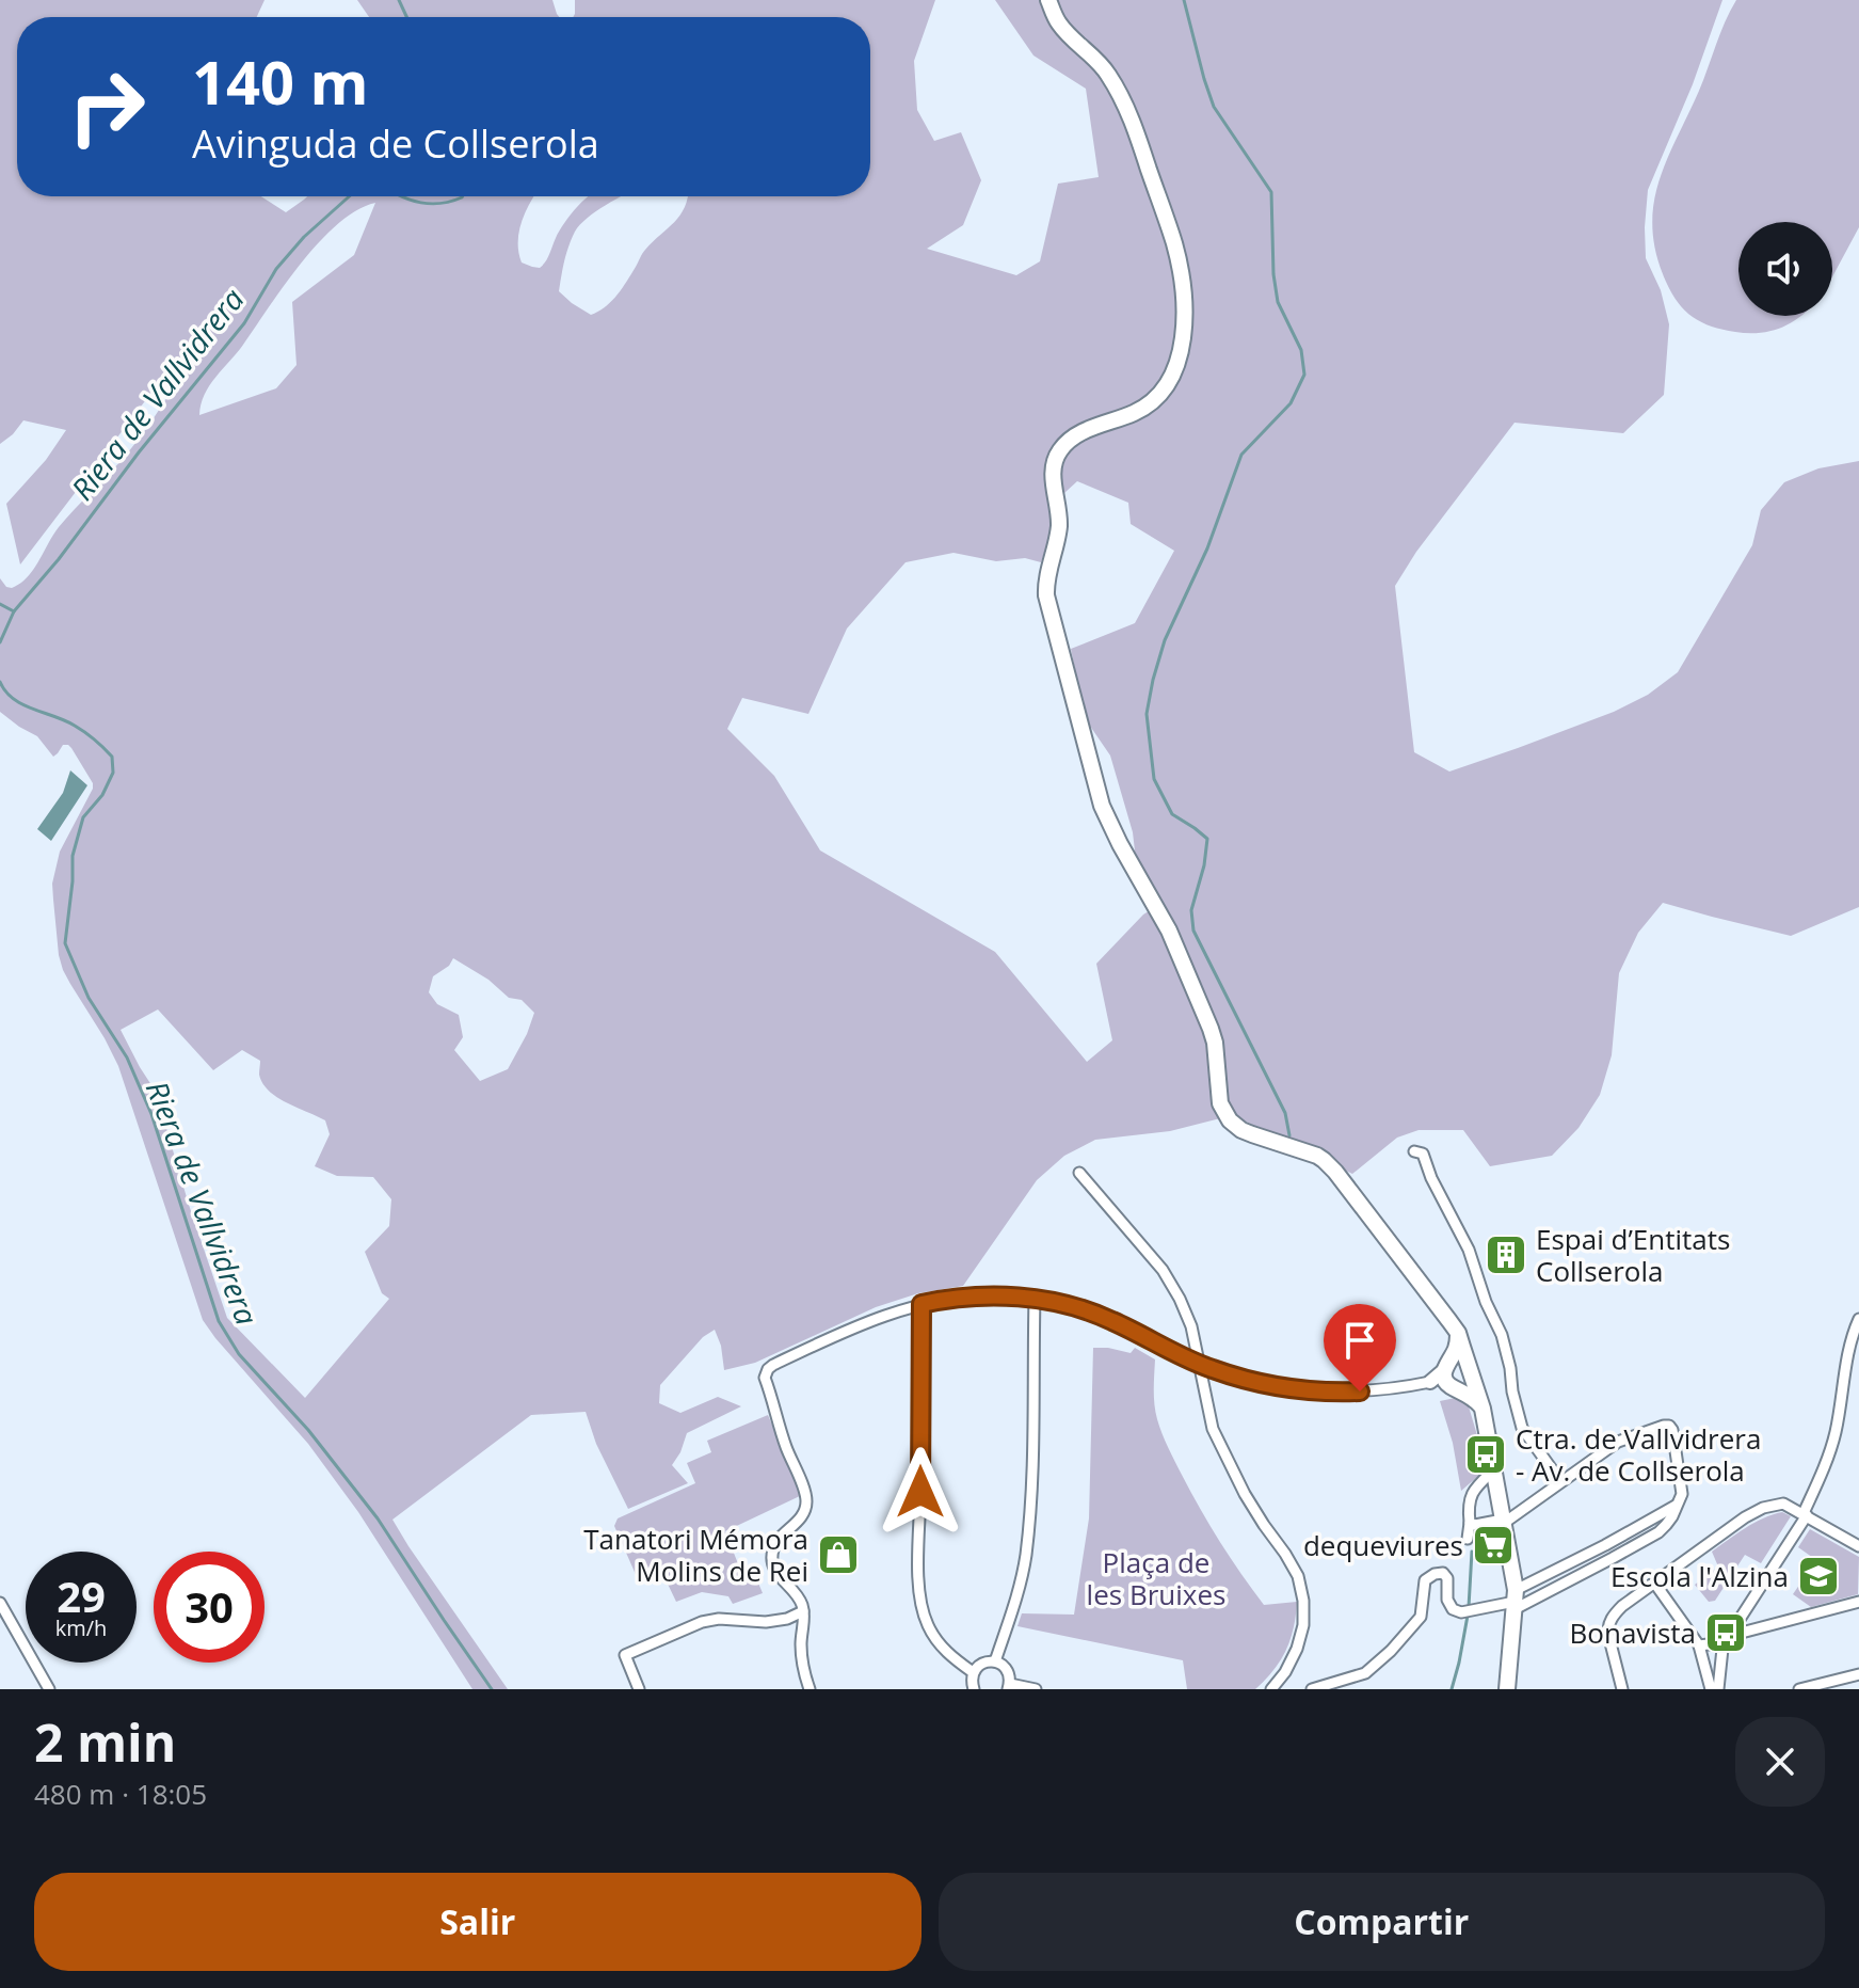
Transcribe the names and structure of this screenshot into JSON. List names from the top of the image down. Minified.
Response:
{"water":["Riera de Vallvidrera"],"parks":["Plaça de les Bruixes"],"places":{"building":["Espai d’Entitats Collserola"],"bus stop":["Ctra. de Vallvidrera - Av. de Collserola","Bonavista"],"supermarket":["dequeviures"],"shop":["Tanatori Mémora Molins de Rei"],"school or university":["Escola l'Alzina"]},"page":{"turn":["140 m","Avinguda de Collserola"],"speed":"29 km/h","limit":"30","heading":["2 min","480 m · 18:05"],"buttons":["Salir","Compartir"]}}
